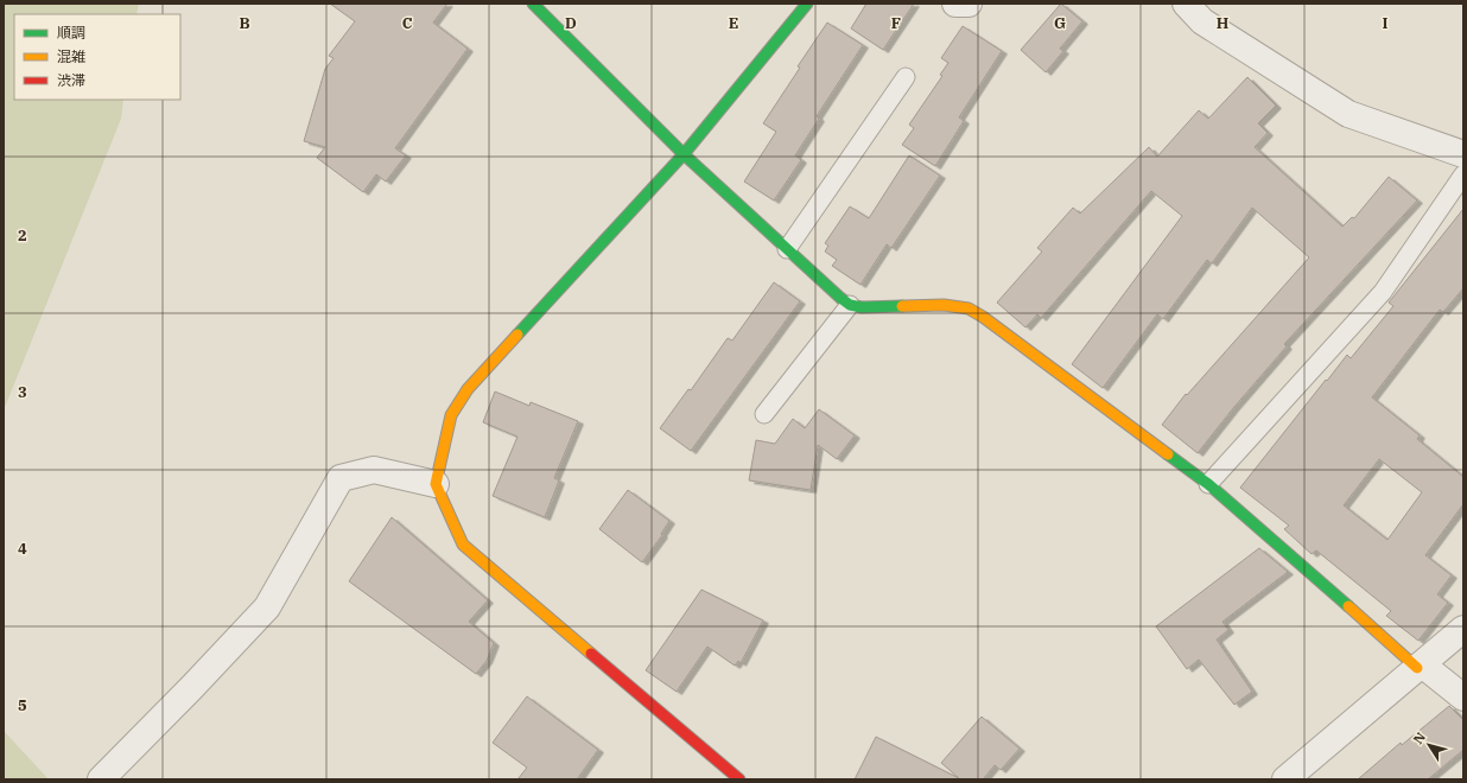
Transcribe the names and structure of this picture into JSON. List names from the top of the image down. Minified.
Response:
{"legend":["順調","混雑","渋滞"],"north":"top left","grid":{"columns":["B","C","D","E","F","G","H","I"],"rows":["2","3","4","5"]}}
